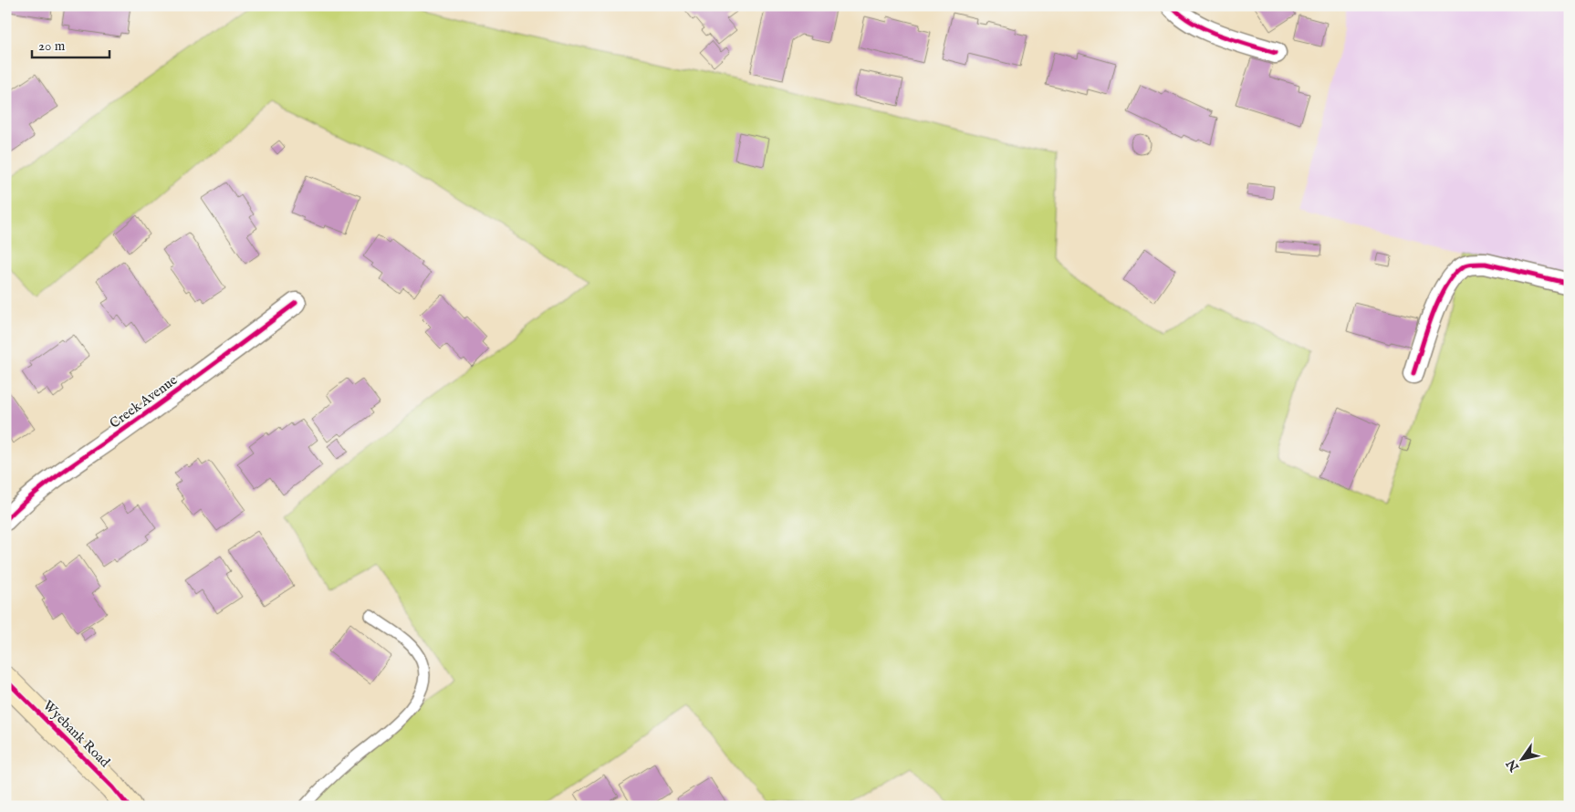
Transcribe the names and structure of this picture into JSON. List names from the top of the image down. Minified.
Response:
{"streets":{"street":["Creek Avenue","Wyebank Road"]},"scale_bar":"20 m","north":"bottom left"}
